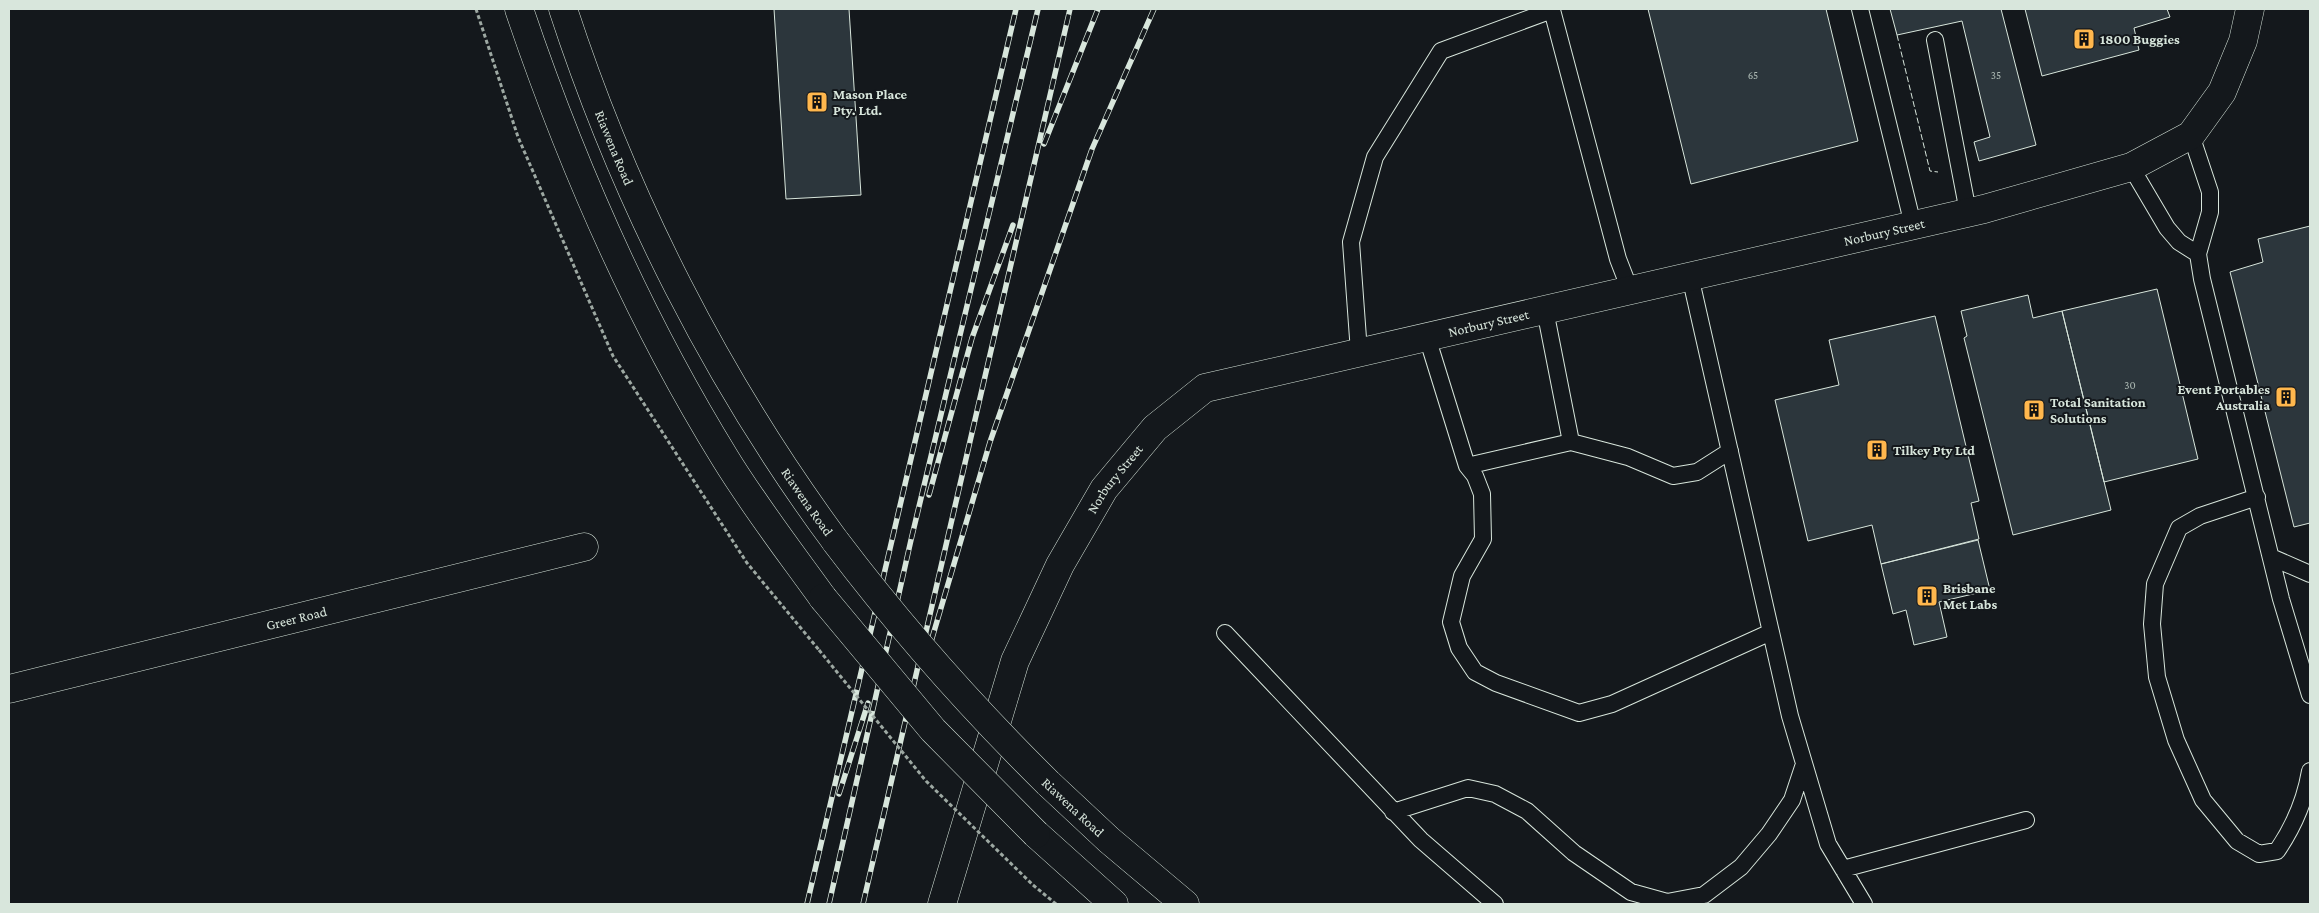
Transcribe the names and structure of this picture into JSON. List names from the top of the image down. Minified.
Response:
{"streets":{"main road":["Riawena Road","Norbury Street","Greer Road"]},"places":{"building":["1800 Buggies","Mason Place Pty. Ltd.","Event Portables Australia","Total Sanitation Solutions","Tilkey Pty Ltd","Brisbane Met Labs"]},"house_numbers":["65","35","30"]}
